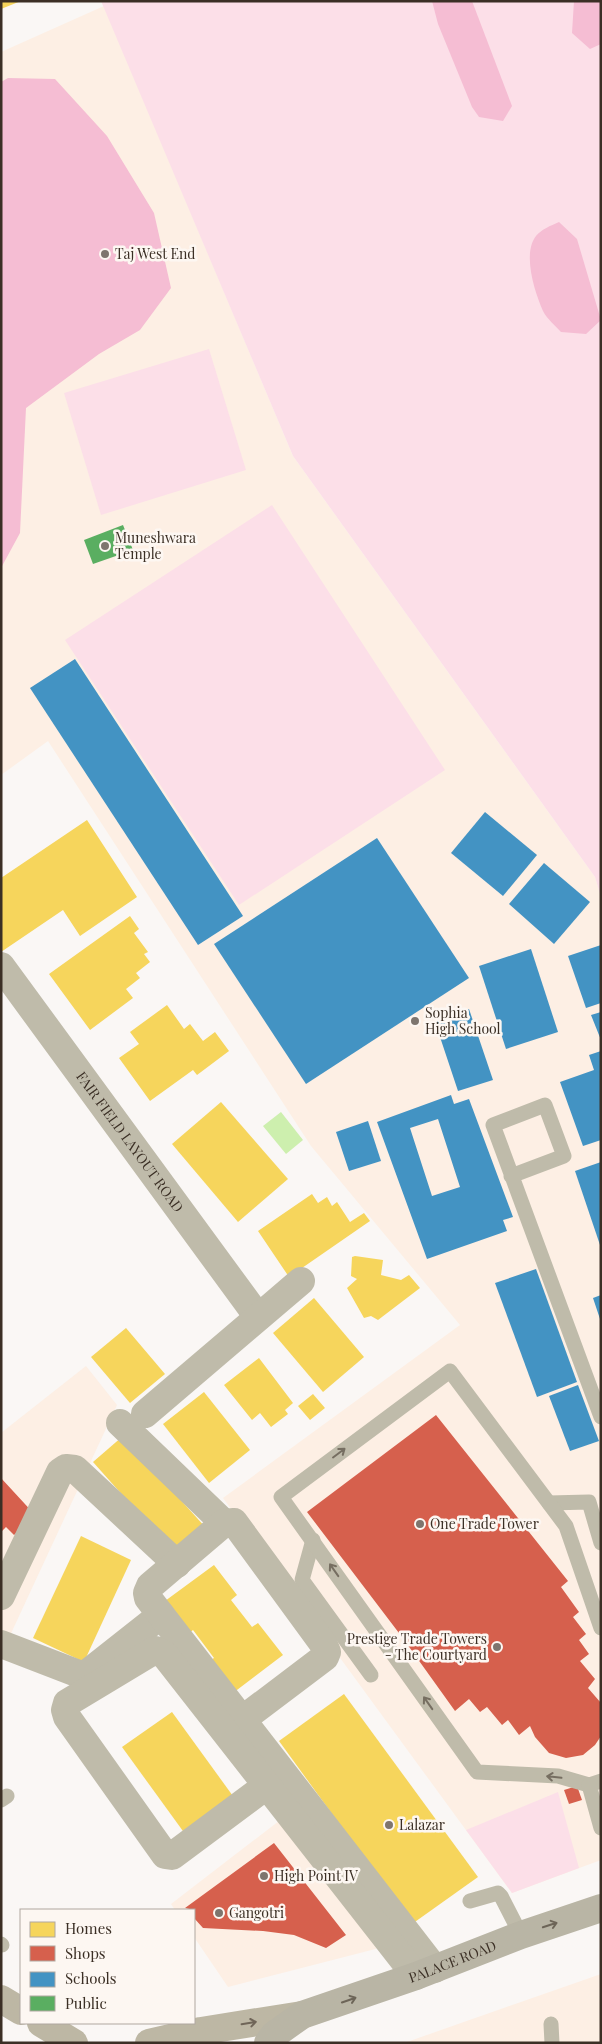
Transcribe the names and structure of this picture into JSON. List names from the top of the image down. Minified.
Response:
{"streets":{"main road":["PALACE ROAD"],"street":["FAIR FIELD LAYOUT ROAD"]},"one_way":["PALACE ROAD"],"places":["Taj West End","Muneshwara Temple","Sophia High School","One Trade Tower","Prestige Trade Towers - The Courtyard","Lalazar","High Point IV","Gangotri"],"legend":["Homes","Shops","Schools","Public"]}
